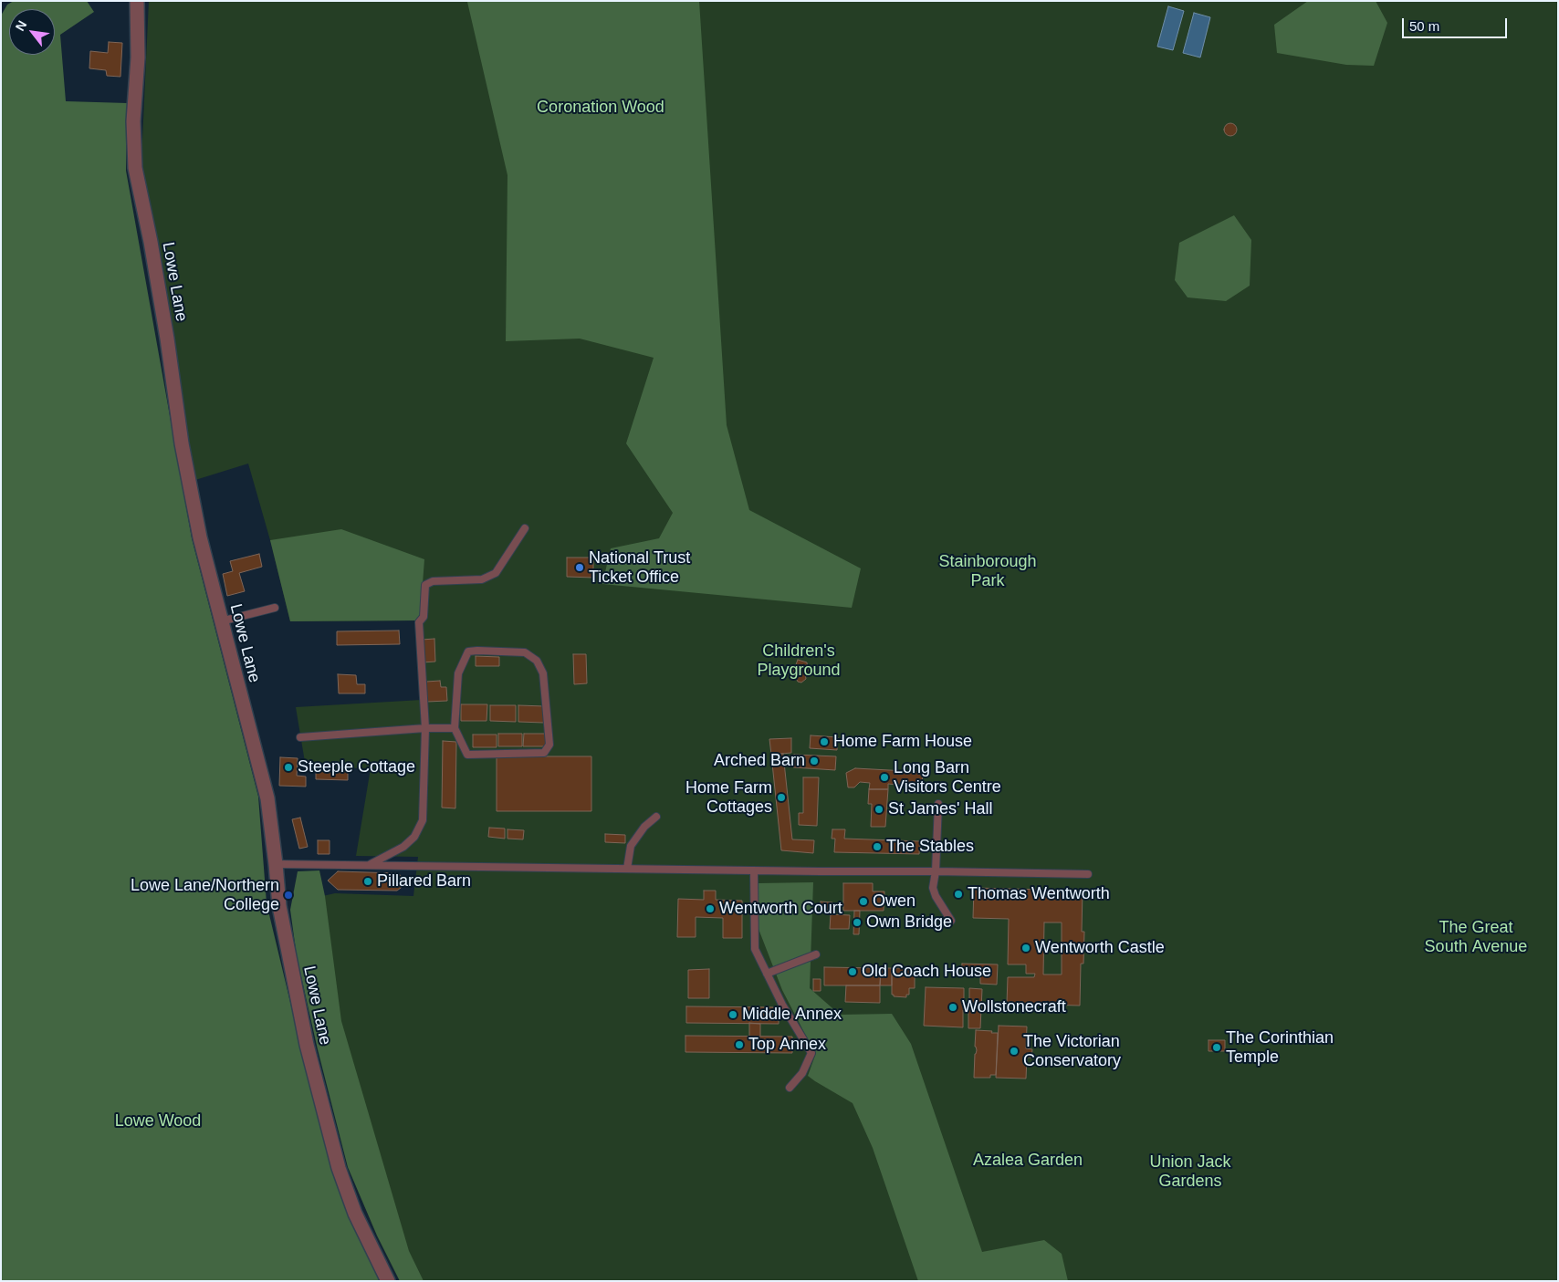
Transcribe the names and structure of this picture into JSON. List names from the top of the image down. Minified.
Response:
{"streets":{"street":["Lowe Lane"]},"parks":["Coronation Wood","Stainborough Park","Children's Playground","The Great South Avenue","Lowe Wood","Azalea Garden","Union Jack Gardens"],"places":["National Trust Ticket Office","Home Farm House","Arched Barn","Steeple Cottage","Long Barn Visitors Centre","Home Farm Cottages","St James' Hall","The Stables","Pillared Barn","Thomas Wentworth","Lowe Lane/Northern College","Owen","Wentworth Court","Own Bridge","Wentworth Castle","Old Coach House","Wollstonecraft","Middle Annex","Top Annex","The Corinthian Temple","The Victorian Conservatory"],"scale_bar":"50 m","north":"top left"}
